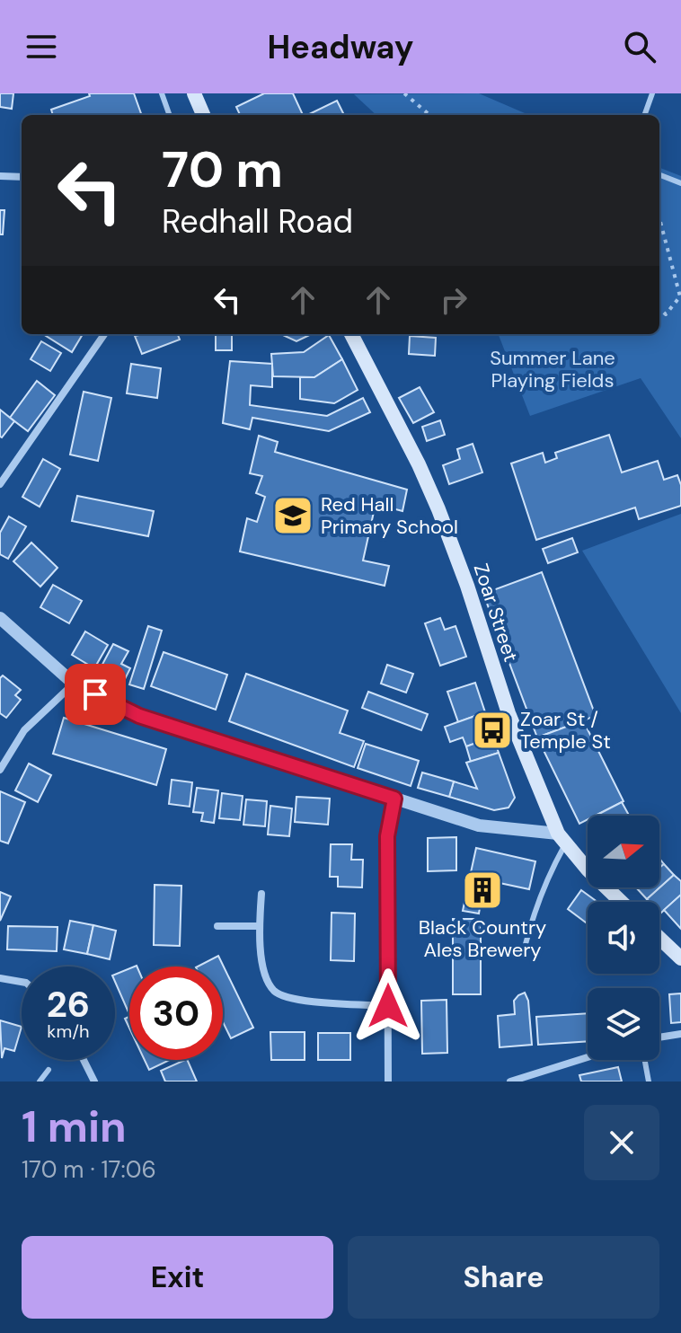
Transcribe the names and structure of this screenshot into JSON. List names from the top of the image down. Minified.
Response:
{"streets":{"main road":["Zoar Street"]},"parks":["Summer Lane Playing Fields"],"places":{"school or university":["Red Hall Primary School"],"bus stop":["Zoar St / Temple St"],"building":["Black Country Ales Brewery"]},"north":"right","page":{"header":"Headway","turn":["70 m","Redhall Road"],"speed":"26 km/h","limit":"30","heading":["1 min","170 m · 17:06"],"buttons":["Exit","Share"]}}
